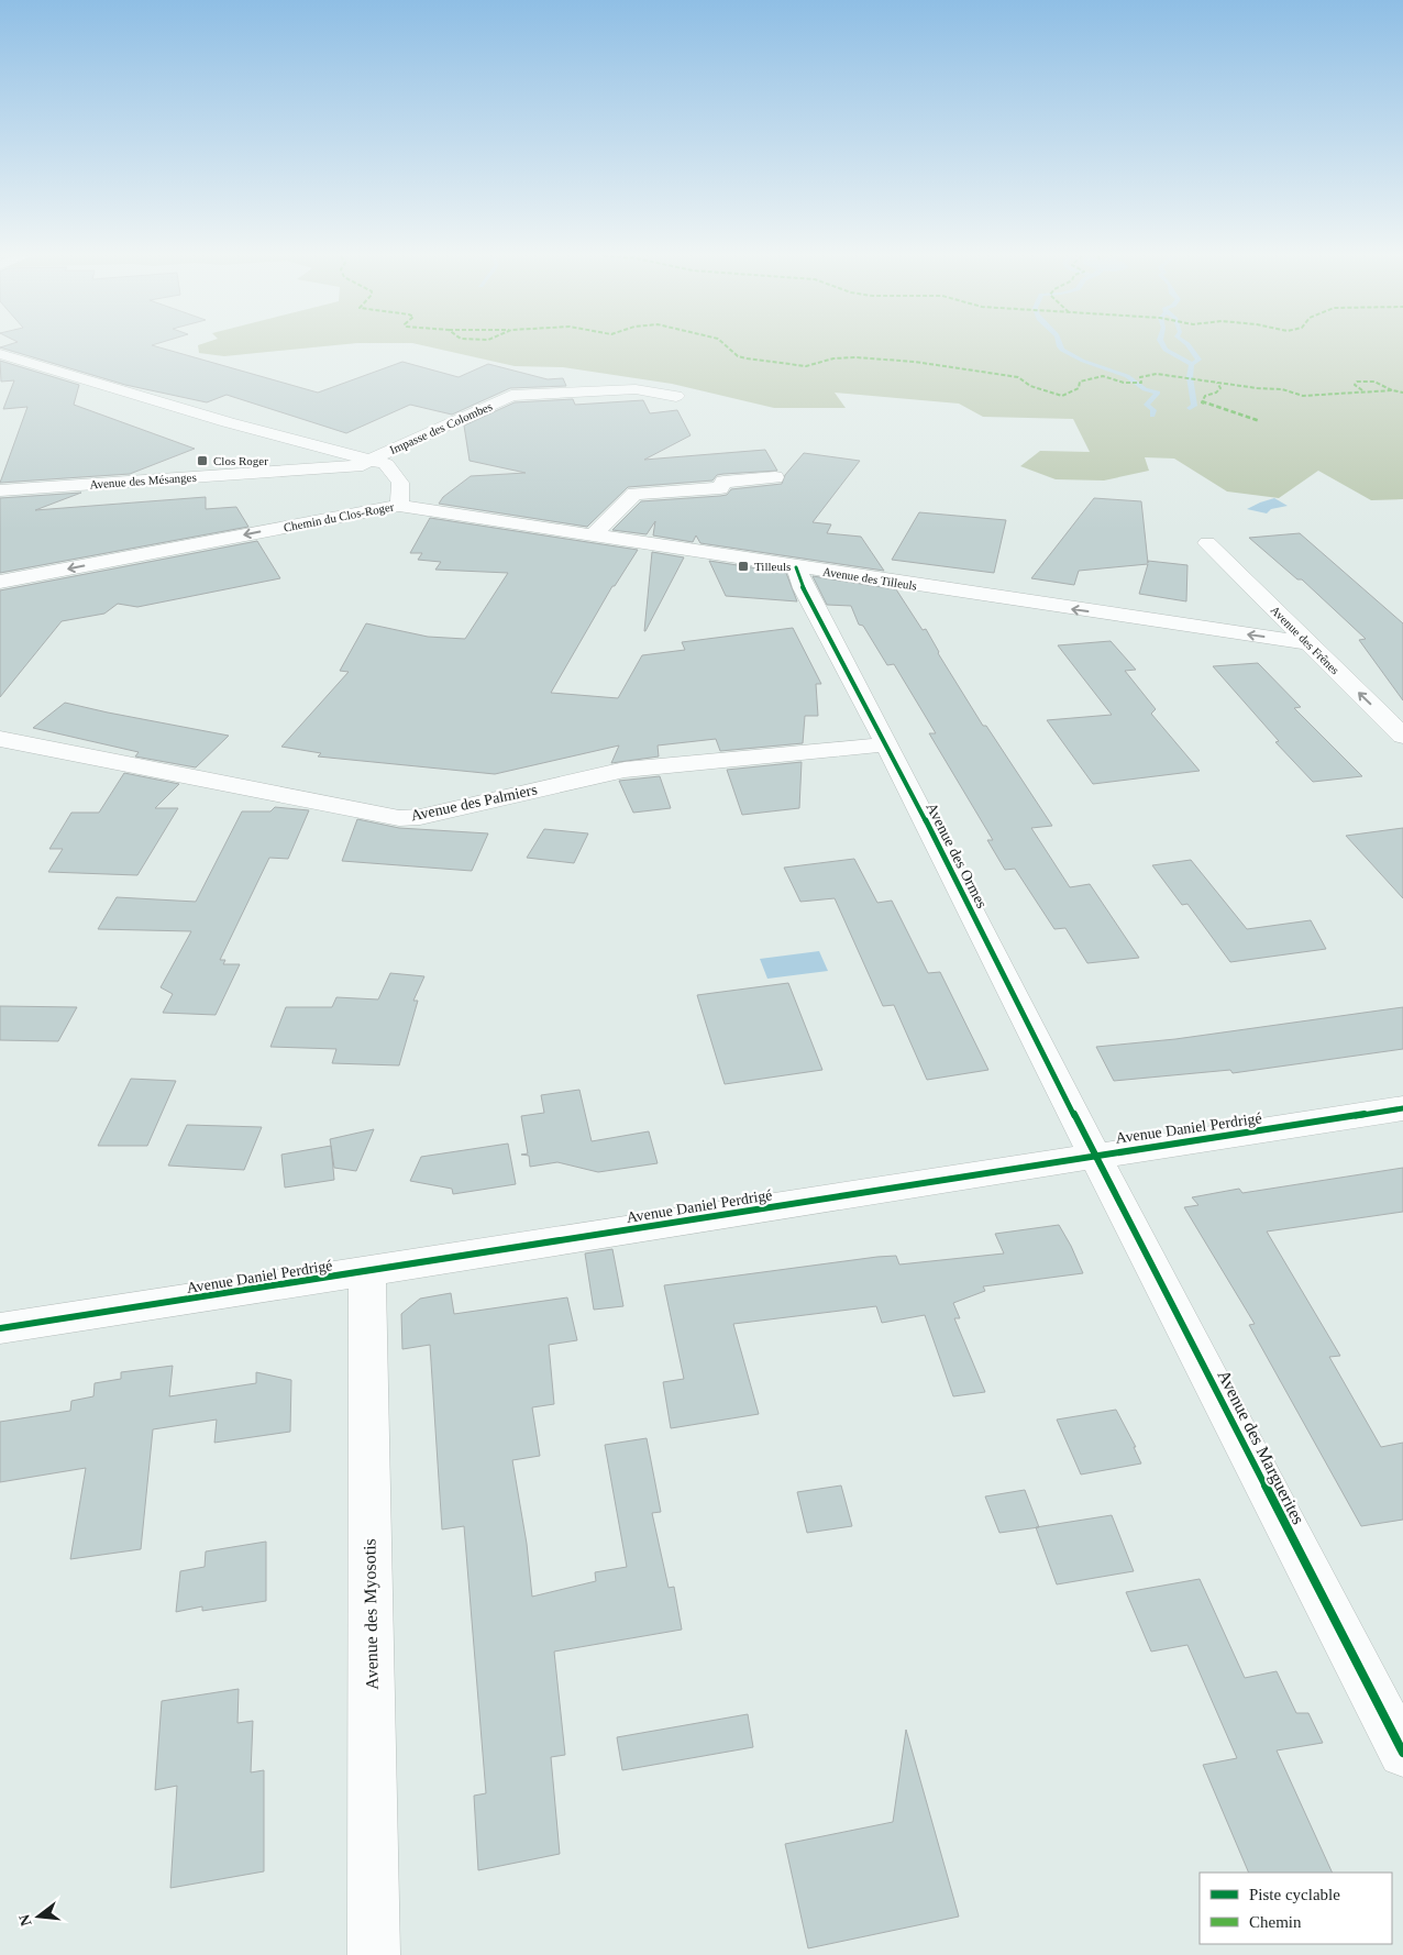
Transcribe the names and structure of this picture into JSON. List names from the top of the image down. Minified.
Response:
{"streets":{"street":["Impasse des Colombes","Avenue des Mésanges","Chemin du Clos-Roger","Avenue des Tilleuls","Avenue des Frênes","Avenue des Palmiers","Avenue des Ormes","Avenue Daniel Perdrigé","Avenue des Marguerites","Avenue des Myosotis"]},"crossings":[["Impasse des Colombes","Avenue des Mésanges"],["Impasse des Colombes","Chemin du Clos-Roger"],["Avenue des Mésanges","Chemin du Clos-Roger"],["Chemin du Clos-Roger","Avenue des Tilleuls"],["Avenue des Tilleuls","Avenue des Frênes"],["Avenue des Tilleuls","Avenue des Ormes"],["Avenue des Palmiers","Avenue des Ormes"],["Avenue des Ormes","Avenue Daniel Perdrigé"],["Avenue des Ormes","Avenue des Marguerites"],["Avenue Daniel Perdrigé","Avenue des Marguerites"],["Avenue Daniel Perdrigé","Avenue des Myosotis"]],"one_way":["Chemin du Clos-Roger","Avenue des Tilleuls","Avenue des Frênes"],"places":{"transit":["Clos Roger","Tilleuls"]},"legend":["Piste cyclable","Chemin"],"north":"left"}
